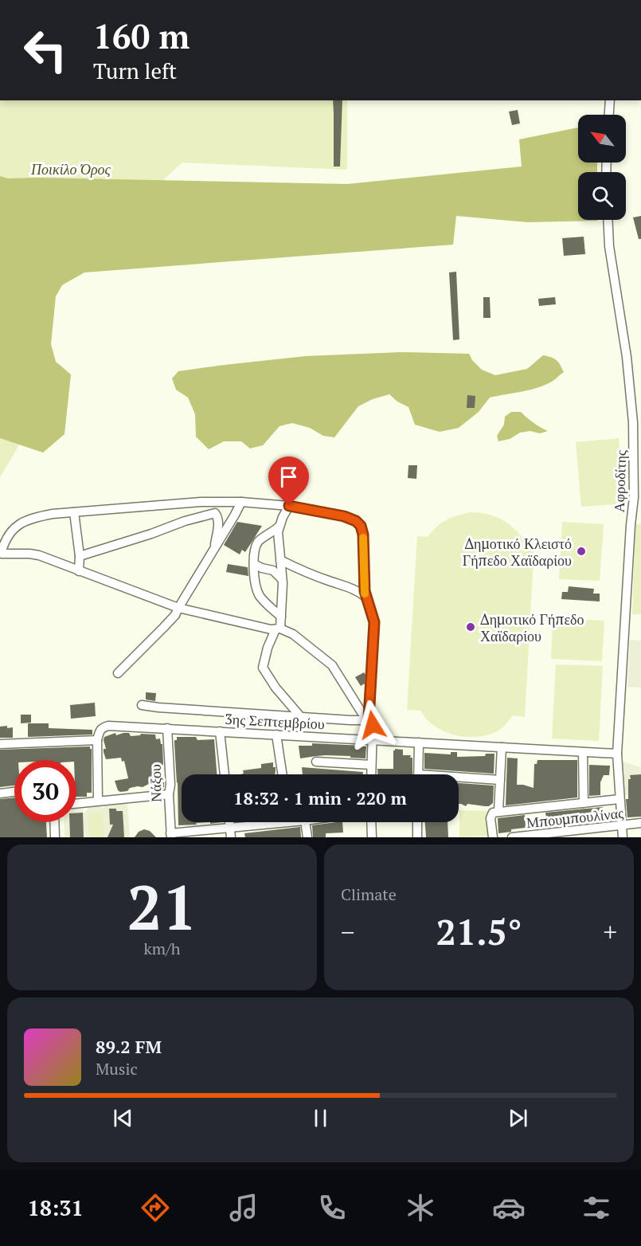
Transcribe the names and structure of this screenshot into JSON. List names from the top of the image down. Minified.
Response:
{"streets":{"street":["Αφροδίτης","3ης Σεπτεμβρίου","Νάξου","Μπουμπουλίνας"]},"crossings":[["Αφροδίτης","3ης Σεπτεμβρίου"],["Αφροδίτης","Μπουμπουλίνας"],["3ης Σεπτεμβρίου","Νάξου"]],"parks":["Ποικίλο Όρος"],"places":["Δημοτικό Κλειστό Γήπεδο Χαϊδαρίου","Δημοτικό Γήπεδο Χαϊδαρίου"],"north":"top left","page":{"turn":["160 m","Turn left"],"limit":"30","trip":"18:32 · 1 min · 220 m","tile":[["21","km/h"],"Climate"],"heat":["−","21.5°","+"],"song":["89.2 FM","Music"],"tabs":"18:31"}}
